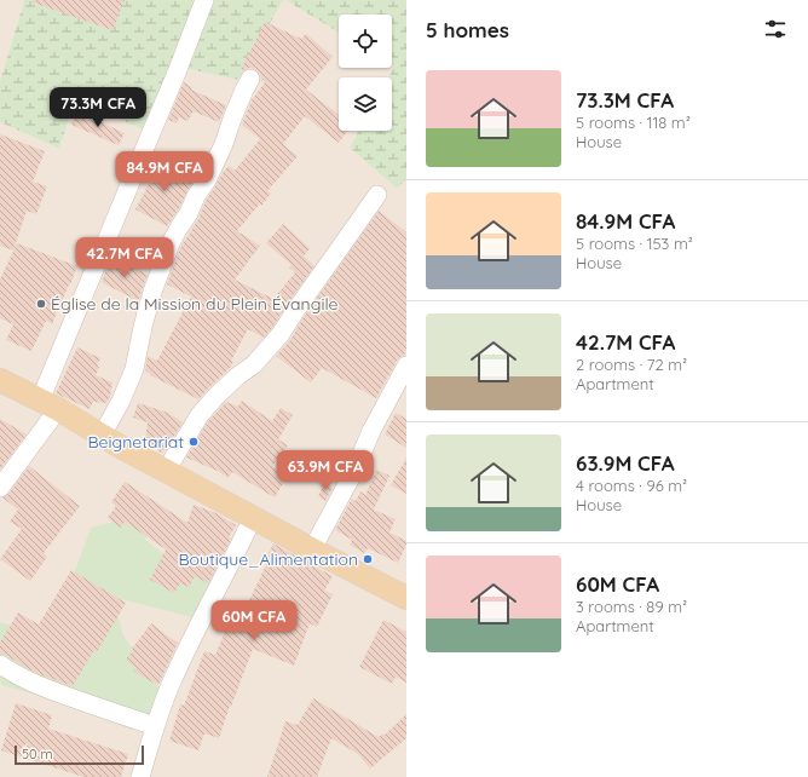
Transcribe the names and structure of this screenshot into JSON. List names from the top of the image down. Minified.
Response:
{"places":["Église de la Mission du Plein Évangile","Beignetariat","Boutique_Alimentation"],"scale_bar":"50 m","page":{"heading":"5 homes","list":[{"name":"73.3M CFA","note":"5 rooms · 118 m² · House"},{"name":"84.9M CFA","note":"5 rooms · 153 m² · House"},{"name":"42.7M CFA","note":"2 rooms · 72 m² · Apartment"},{"name":"63.9M CFA","note":"4 rooms · 96 m² · House"},{"name":"60M CFA","note":"3 rooms · 89 m² · Apartment"}],"price":["73.3M CFA","84.9M CFA","42.7M CFA","63.9M CFA","60M CFA"],"scale":"50 m"}}
